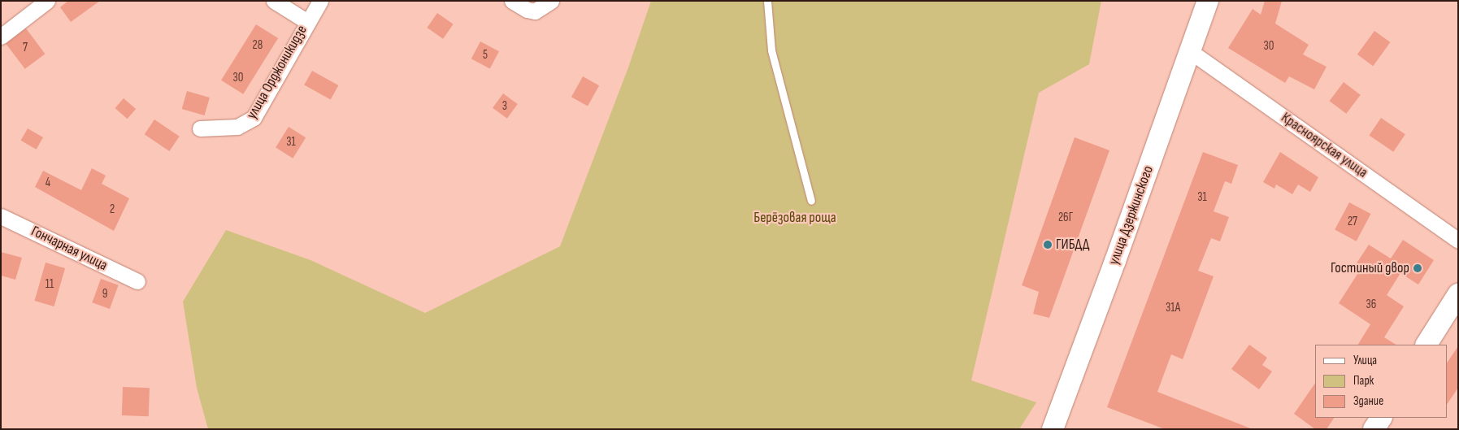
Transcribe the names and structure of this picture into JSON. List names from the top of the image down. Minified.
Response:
{"streets":{"main road":["улица Дзержинского"],"street":["улица Орджоникидзе","Красноярская улица","Гончарная улица"]},"crossings":[["Красноярская улица","улица Дзержинского"]],"parks":["Берёзовая роща"],"places":["ГИБДД","Гостиный двор"],"house_numbers":["28","30","7","5","30","3","31","4","31","2","26Г","27","11","9","36","31А"],"legend":["Улица","Парк","Здание"]}
